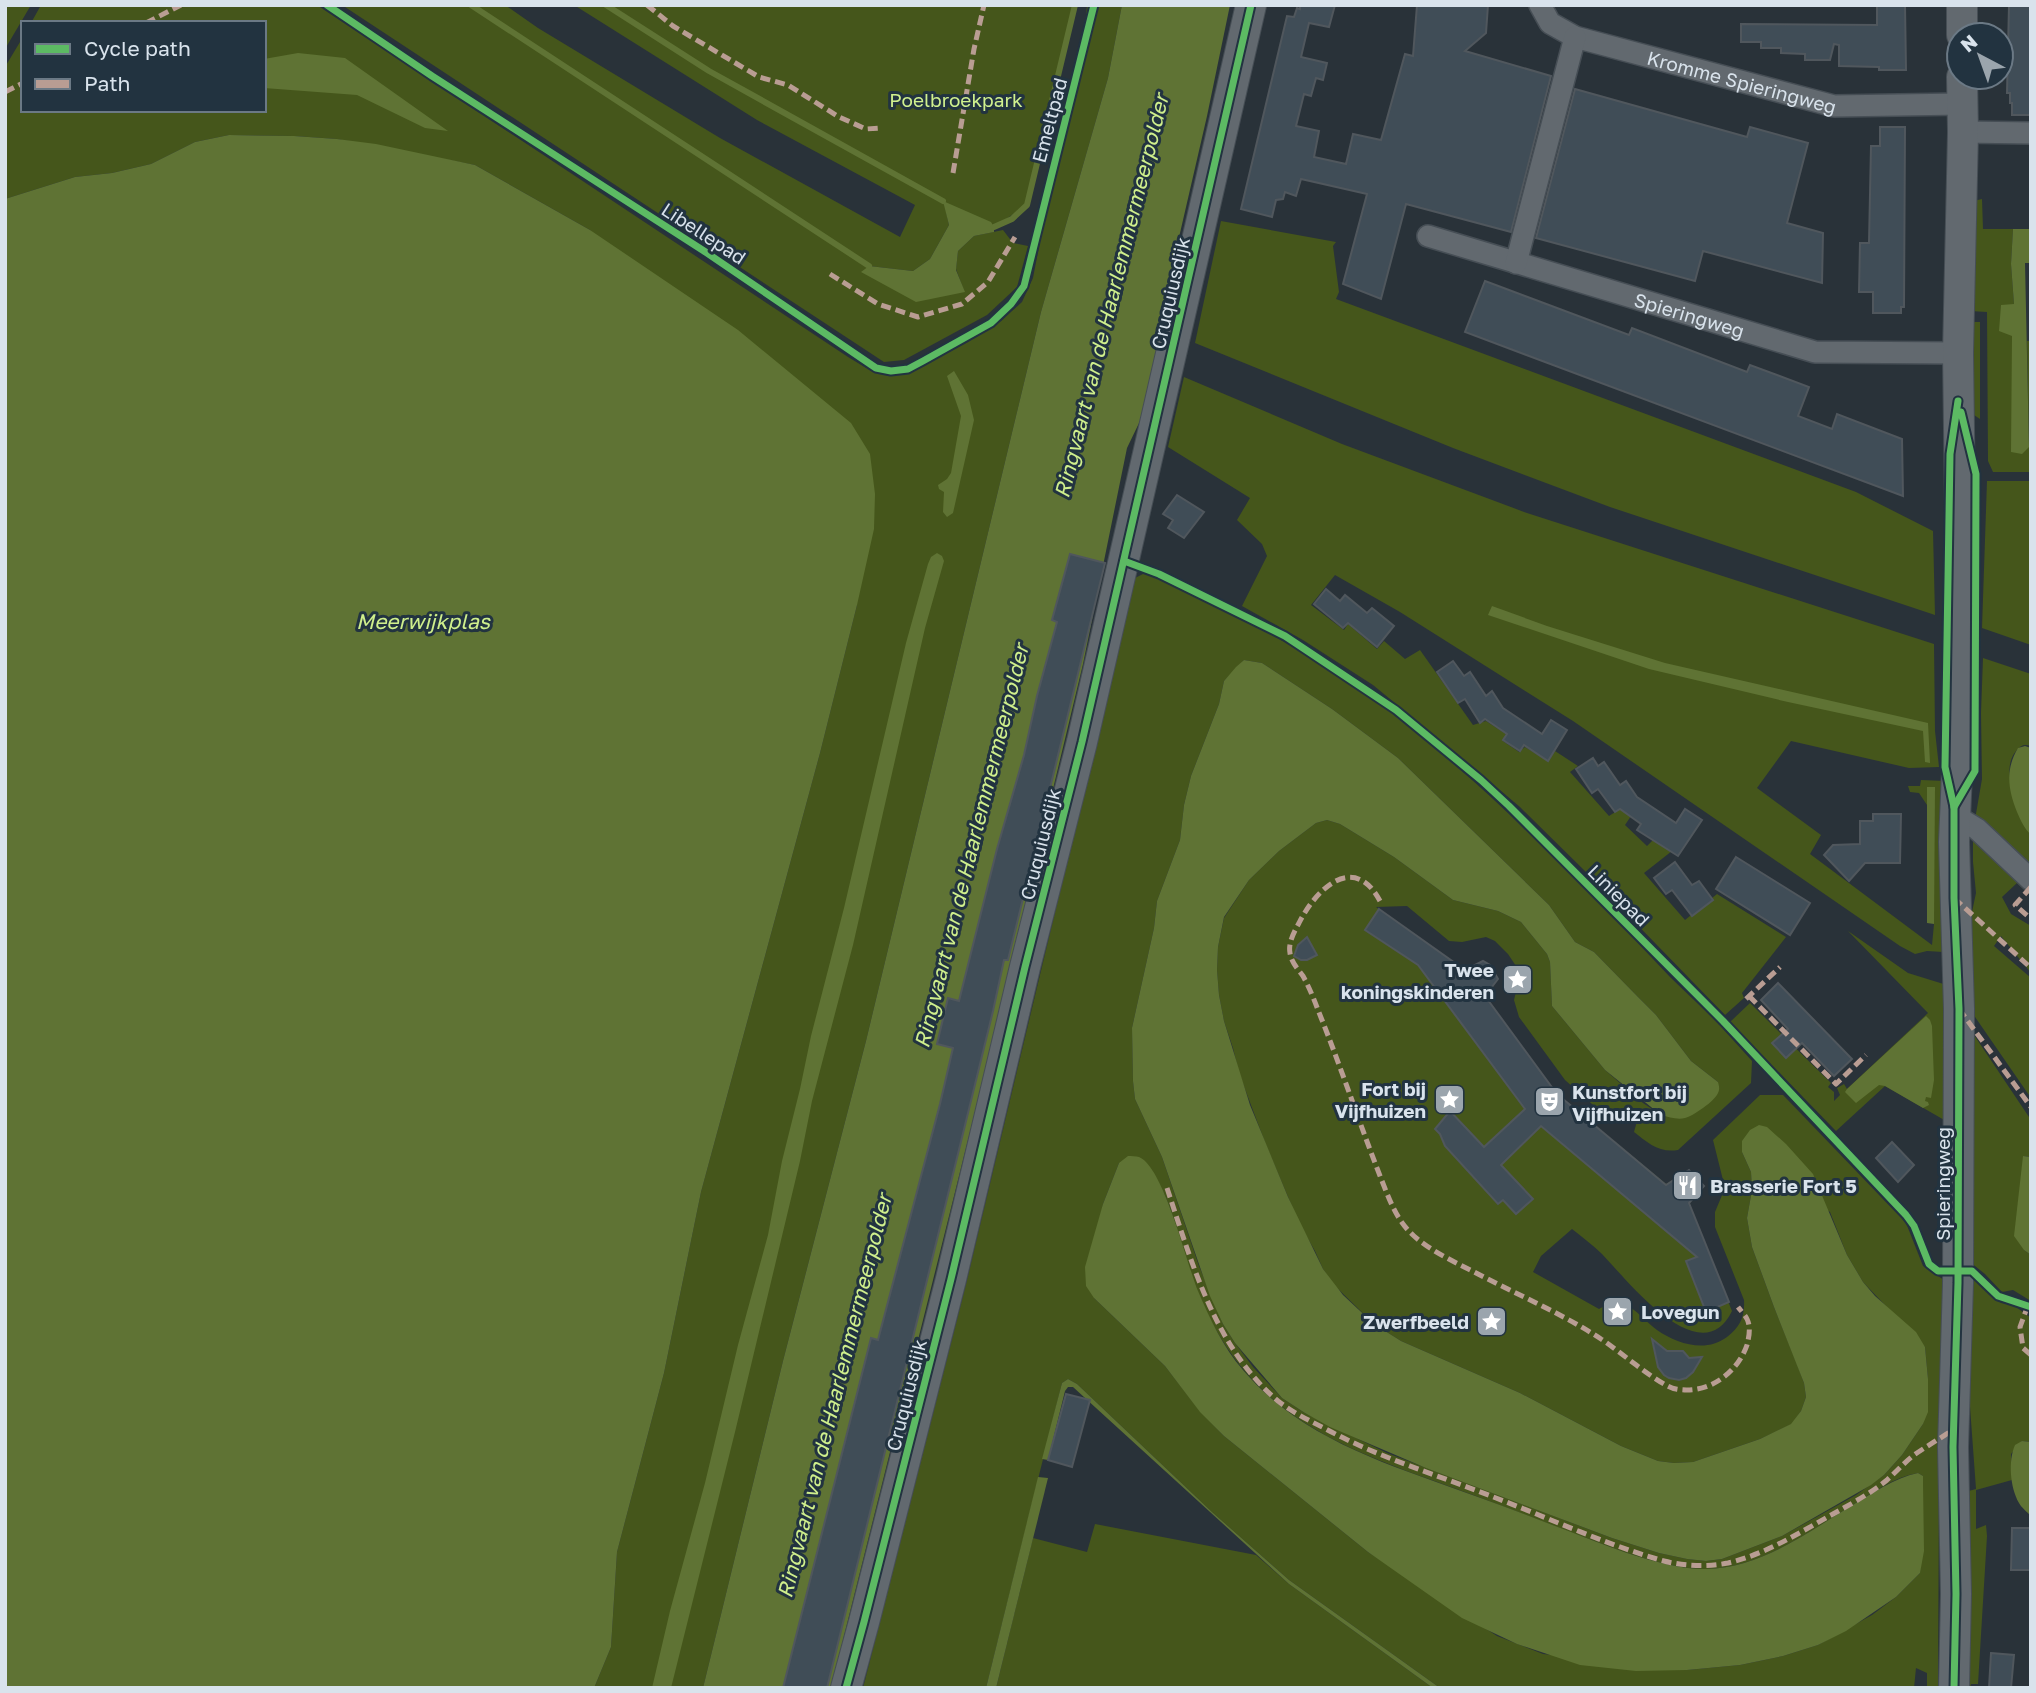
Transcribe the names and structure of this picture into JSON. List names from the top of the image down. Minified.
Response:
{"streets":{"street":["Kromme Spieringweg","Cruquiusdijk","Spieringweg"],"cycle path":["Emeltpad","Liniepad"]},"crossings":[["Kromme Spieringweg","Spieringweg"]],"water":["Ringvaart van de Haarlemmermeerpolder","Meerwijkplas"],"parks":["Poelbroekpark"],"places":{"place":["Twee koningskinderen","Fort bij Vijfhuizen","Lovegun","Zwerfbeeld"],"theatre":["Kunstfort bij Vijfhuizen"],"restaurant":["Brasserie Fort 5"]},"legend":["Cycle path","Path"],"north":"top left"}
